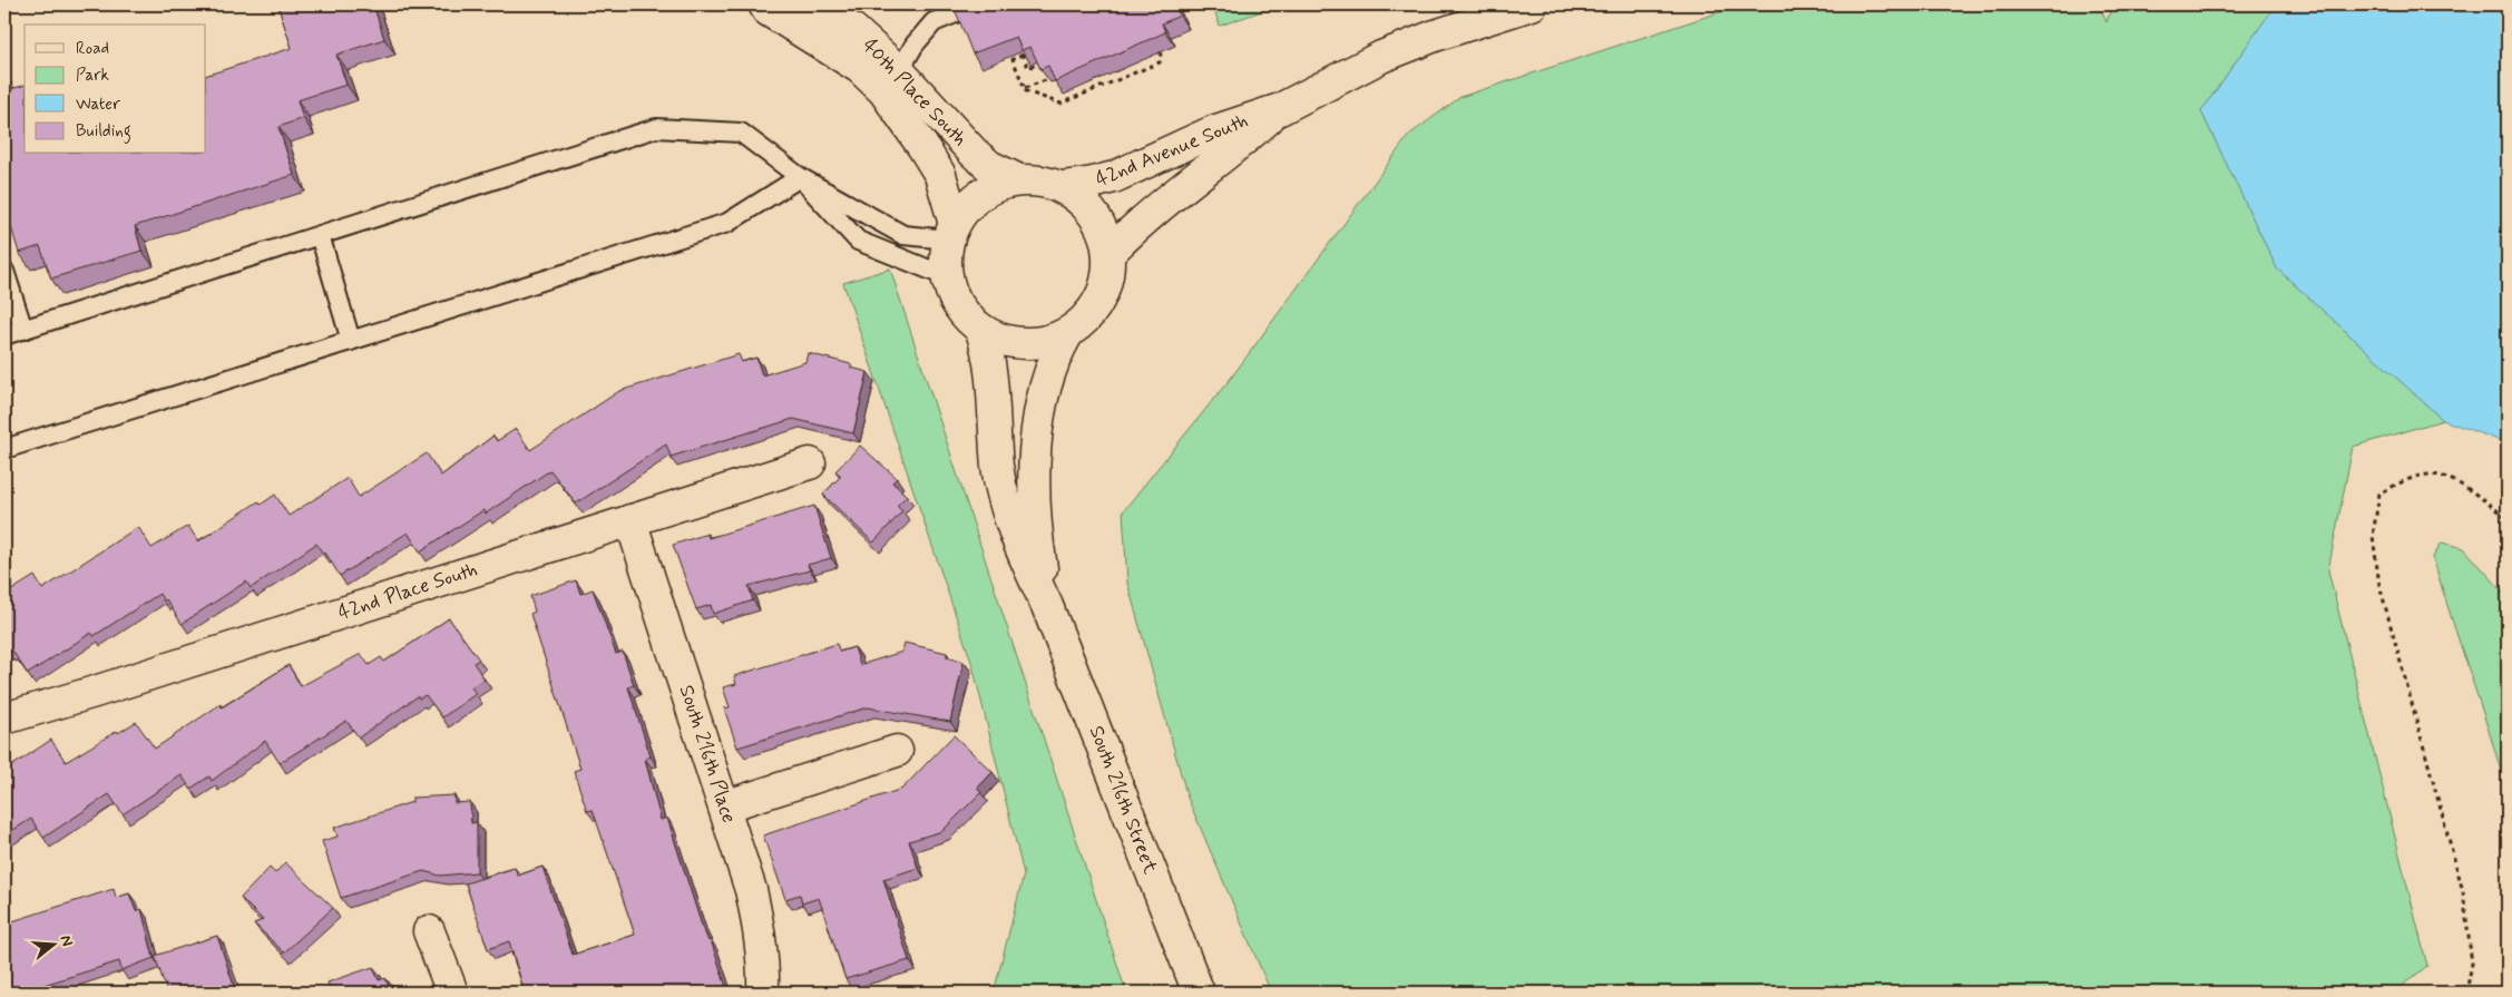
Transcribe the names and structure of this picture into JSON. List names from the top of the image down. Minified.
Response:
{"streets":{"street":["40th Place South","42nd Avenue South","42nd Place South","South 216th Place","South 216th Street"]},"crossings":[["40th Place South","42nd Avenue South"],["40th Place South","South 216th Street"],["42nd Avenue South","South 216th Street"],["42nd Place South","South 216th Place"]],"legend":["Road","Park","Water","Building"],"north":"right"}
